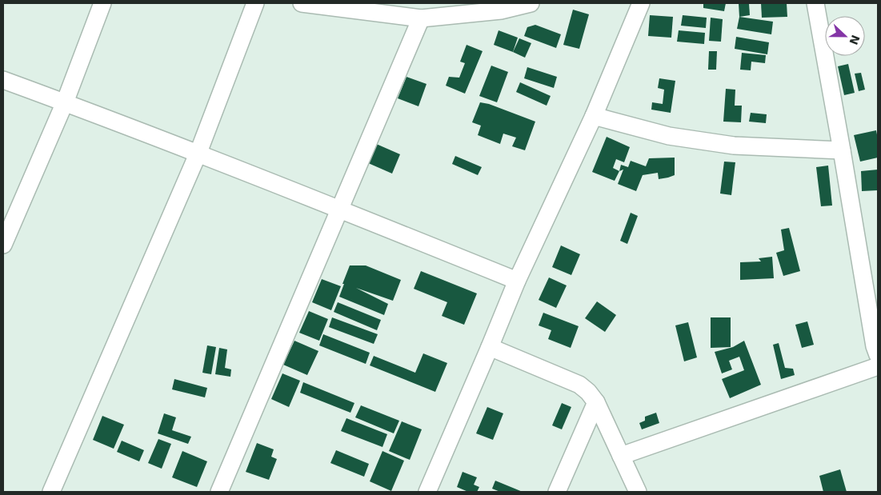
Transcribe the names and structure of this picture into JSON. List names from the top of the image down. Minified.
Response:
{"north":"right"}
